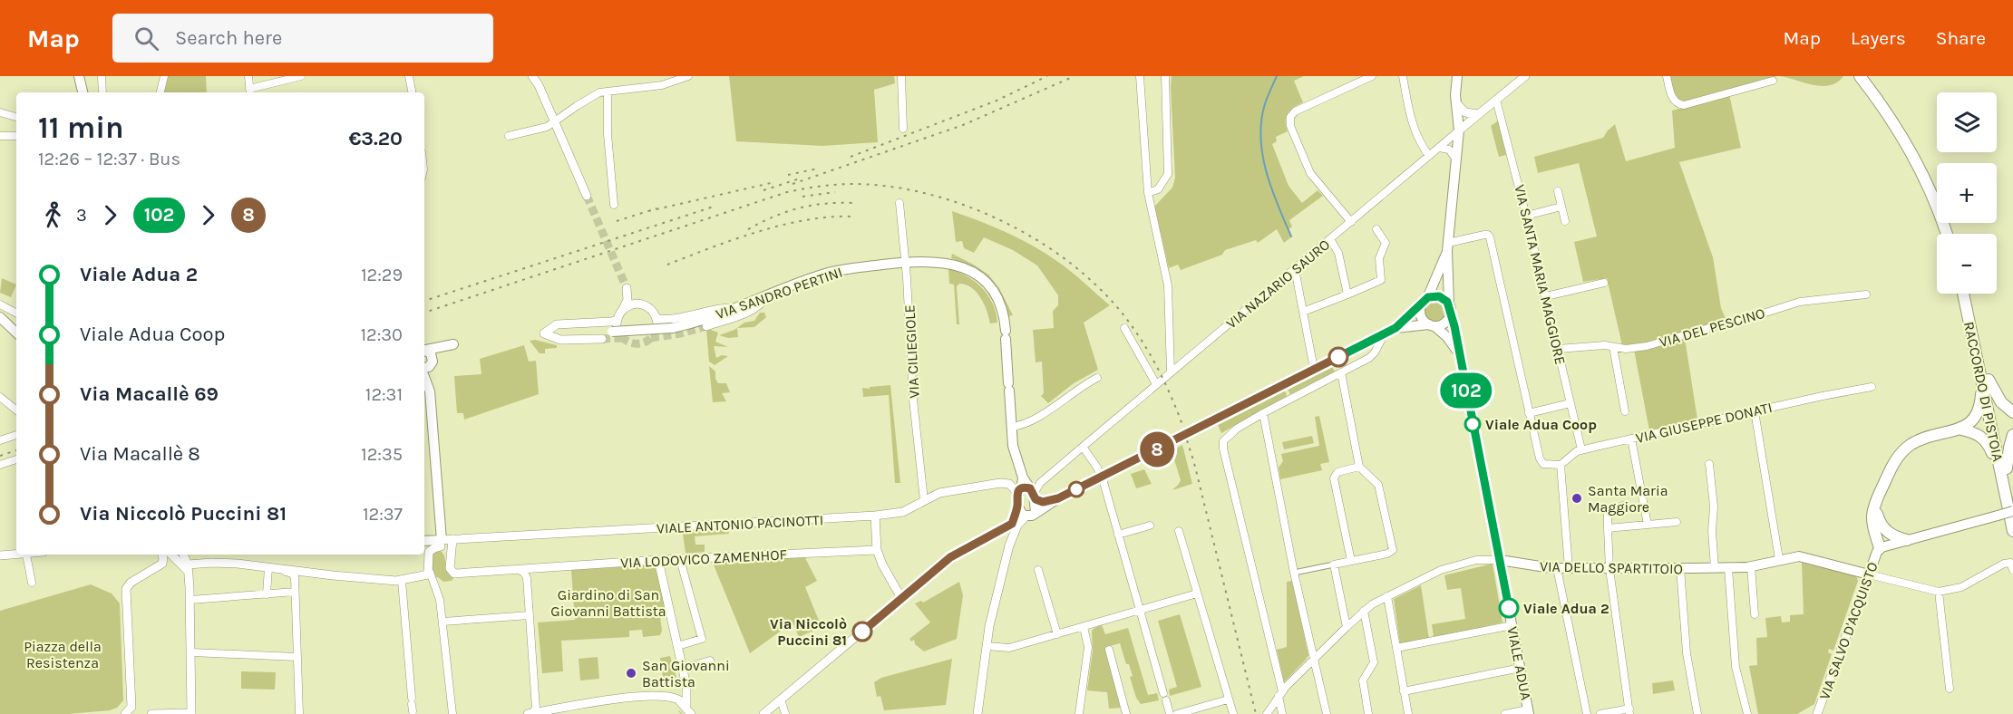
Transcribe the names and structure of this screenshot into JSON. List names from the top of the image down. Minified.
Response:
{"streets":{"highway":["RACCORDO DI PISTOIA"],"main road":["VIA SANDRO PERTINI","VIA DELLO SPARTITOIO","VIA SALVO D'ACQUISTO","VIALE ADUA"],"street":["VIA SANTA MARIA MAGGIORE","VIA NAZARIO SAURO","VIA DEL PESCINO","VIA CILIEGIOLE","VIA GIUSEPPE DONATI","VIALE ANTONIO PACINOTTI","VIA LODOVICO ZAMENHOF"]},"crossings":[["VIA SANTA MARIA MAGGIORE","VIA NAZARIO SAURO"],["VIA SANTA MARIA MAGGIORE","VIA DEL PESCINO"],["VIA SANTA MARIA MAGGIORE","VIA GIUSEPPE DONATI"],["VIA NAZARIO SAURO","VIA SANDRO PERTINI"],["VIA NAZARIO SAURO","VIALE ANTONIO PACINOTTI"],["VIA SANDRO PERTINI","VIA CILIEGIOLE"],["VIA SANDRO PERTINI","VIALE ANTONIO PACINOTTI"],["VIA CILIEGIOLE","VIALE ANTONIO PACINOTTI"],["VIA DELLO SPARTITOIO","VIA SALVO D'ACQUISTO"],["VIA DELLO SPARTITOIO","VIALE ADUA"]],"parks":["Giardino di San Giovanni Battista","Piazza della Resistenza"],"places":["Viale Adua Coop","Santa Maria Maggiore","Viale Adua 2","Via Niccolò Puccini 81","San Giovanni Battista"],"lines":["bus line 102","bus line 8"],"page":{"header":"Map","search":"Search here","nav":["Map","Layers","Share"],"on_map":["102","8"],"map_buttons":["+","−"],"heading":["11 min","12:26 – 12:37 · Bus","€3.20"],"legs":["3","102","8"],"list":[{"name":"Viale Adua 2","value":"12:29"},{"name":"Viale Adua Coop","value":"12:30"},{"name":"Via Macallè 69","value":"12:31"},{"name":"Via Macallè 8","value":"12:35"},{"name":"Via Niccolò Puccini 81","value":"12:37"}]}}
